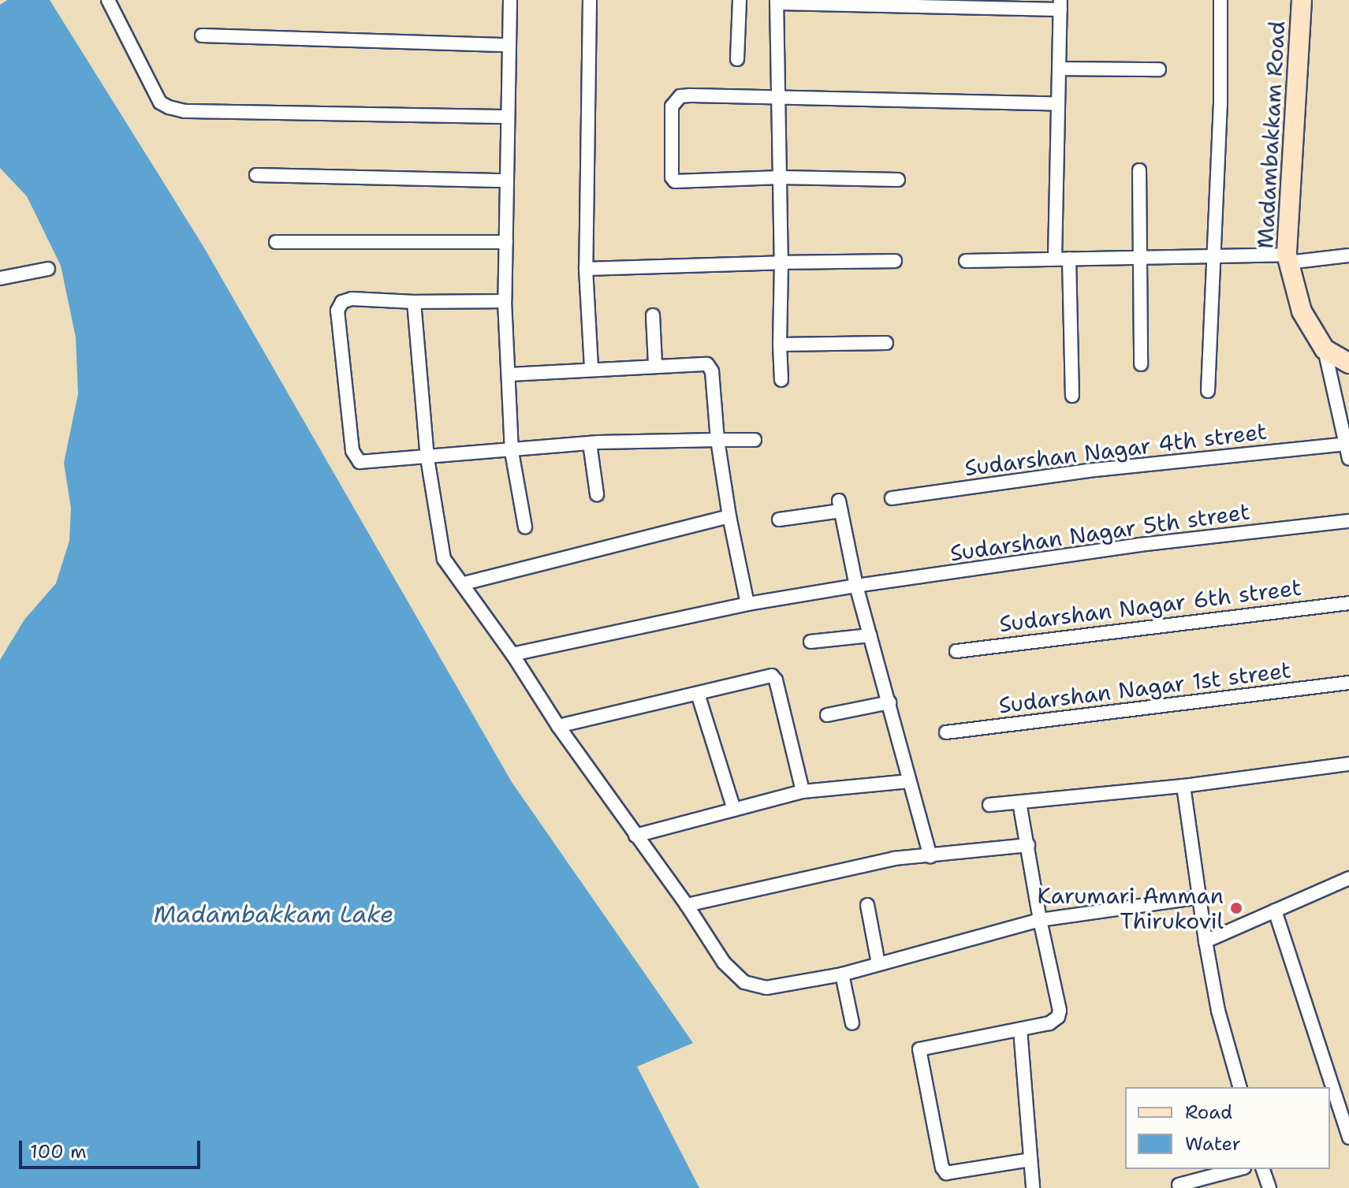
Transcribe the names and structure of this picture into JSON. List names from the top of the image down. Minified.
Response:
{"streets":{"street":["Madambakkam Road","Sudarshan Nagar 4th street","Sudarshan Nagar 5th street","Sudarshan Nagar 6th street","Sudarshan Nagar 1st street"]},"water":["Madambakkam Lake"],"places":["Karumari Amman Thirukovil"],"legend":["Road","Water"],"scale_bar":"100 m"}
